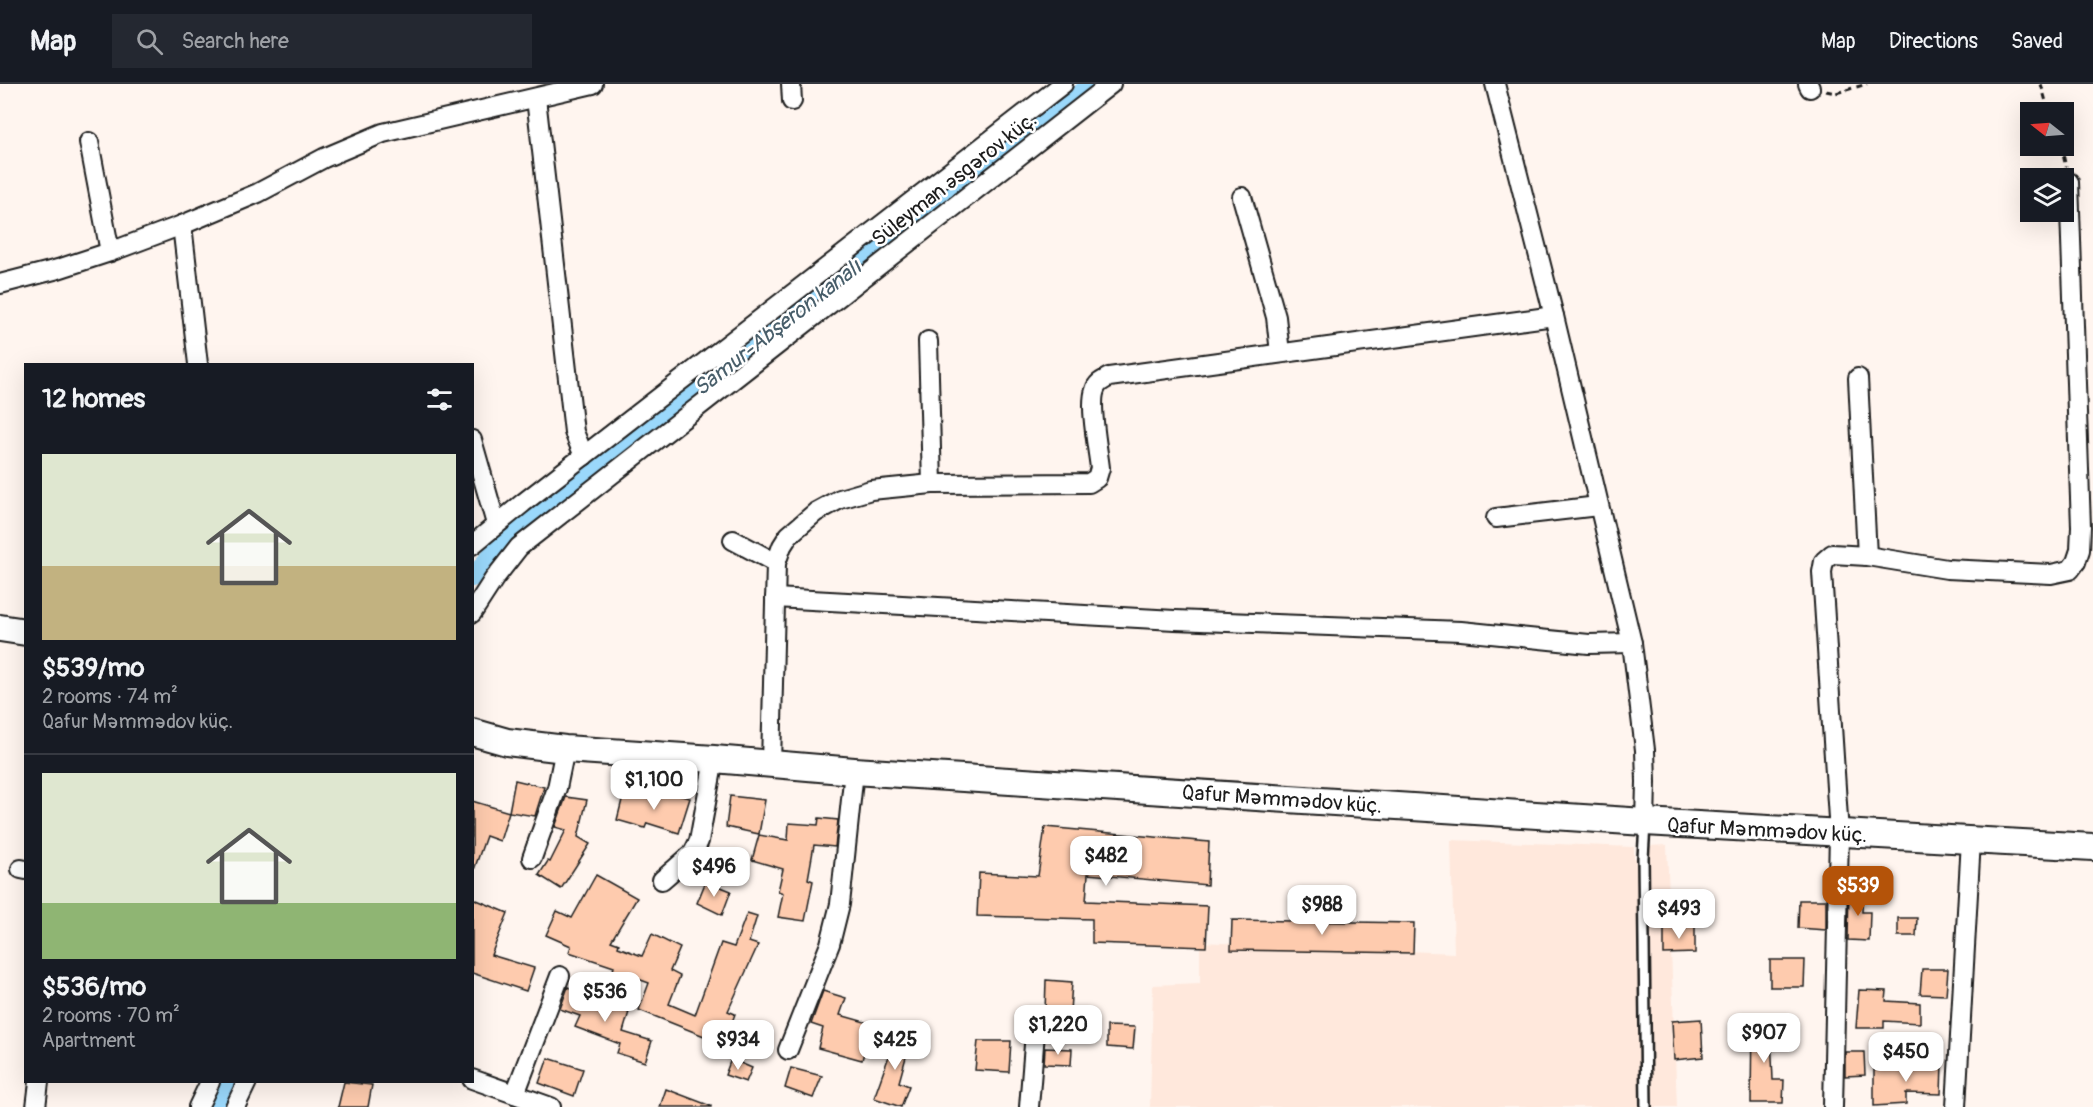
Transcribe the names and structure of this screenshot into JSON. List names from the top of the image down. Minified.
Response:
{"streets":{"street":["Süleyman Əsgərov küç.","Qafur Məmmədov küç."]},"water":["Samur-Abşeron kanalı"],"north":"left","page":{"header":"Map","search":"Search here","nav":["Map","Directions","Saved"],"heading":"12 homes","list":[{"name":"$539/mo","note":"2 rooms · 74 m² · Qafur Məmmədov küç."},{"name":"$536/mo","note":"2 rooms · 70 m² · Apartment"}],"price":["$1,100","$482","$496","$539","$988","$493","$536","$1,220","$907","$934","$425","$450"]}}
